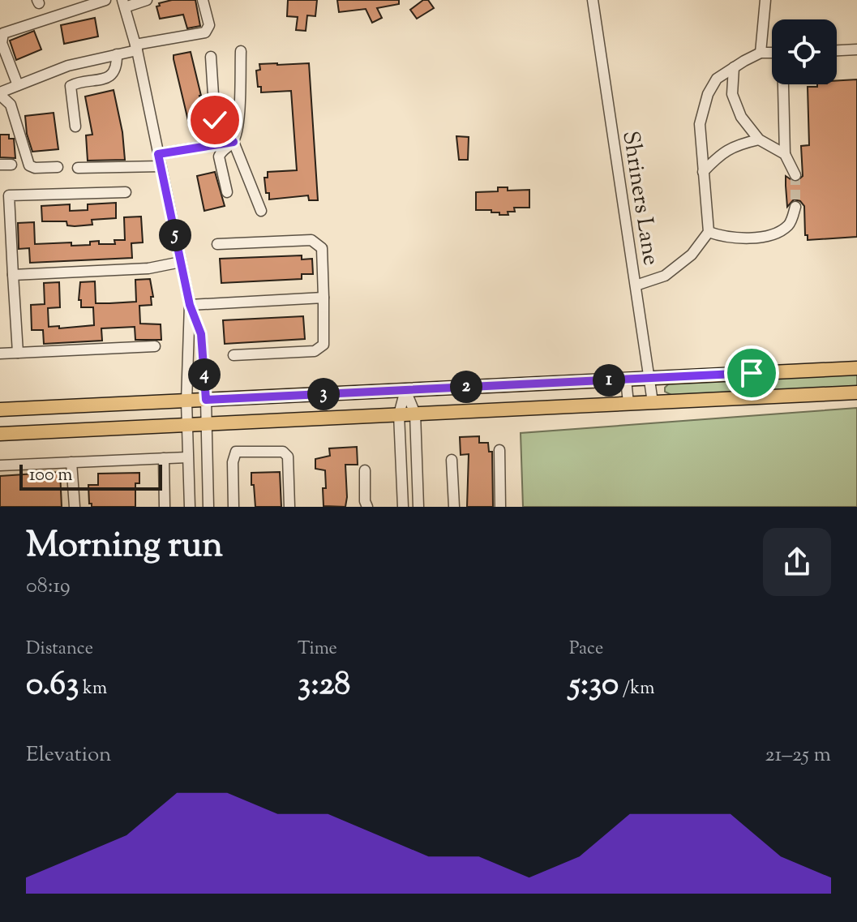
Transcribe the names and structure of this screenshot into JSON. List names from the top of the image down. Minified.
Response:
{"streets":{"street":["Shriners Lane"]},"scale_bar":"100 m","page":{"pins":["5","4","1","2","3"],"scale":"100 m","heading":["Morning run","08:19"],"stats":[["Distance","0.63 km"],["Time","3:28"],["Pace","5:30 /km"]],"chart":["Elevation","21–25 m"]}}
